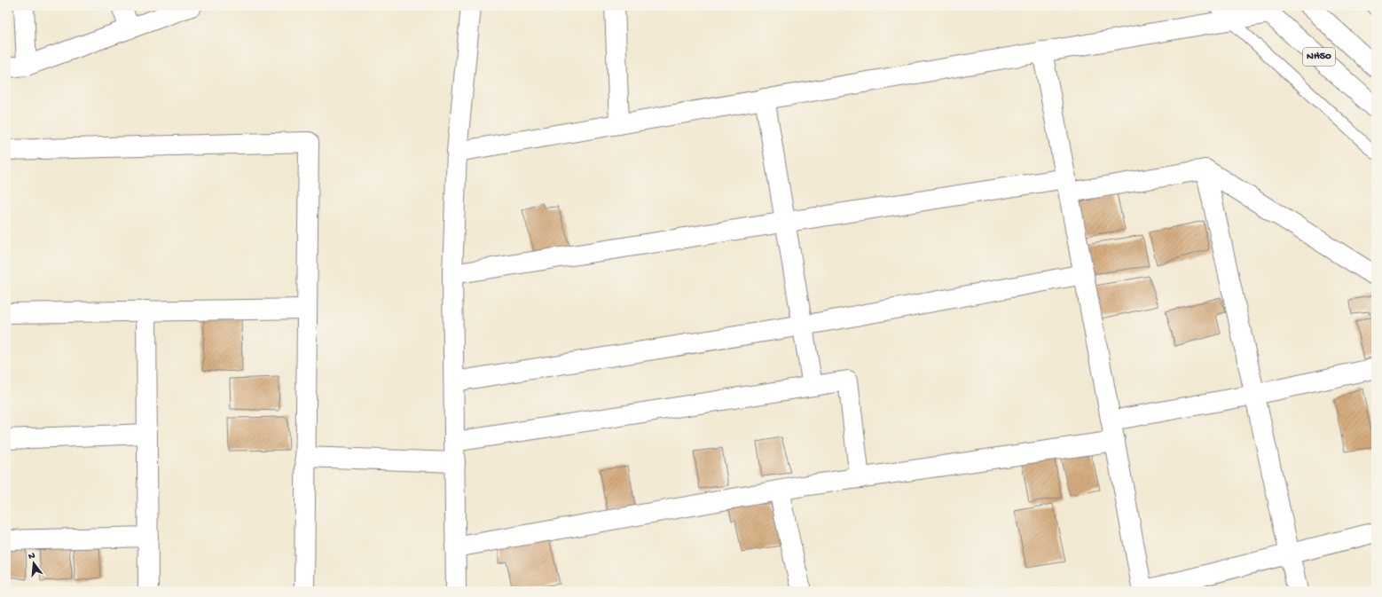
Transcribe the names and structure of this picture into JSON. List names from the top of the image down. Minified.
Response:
{"streets":{"main road":["NH50"]},"north":"top"}
